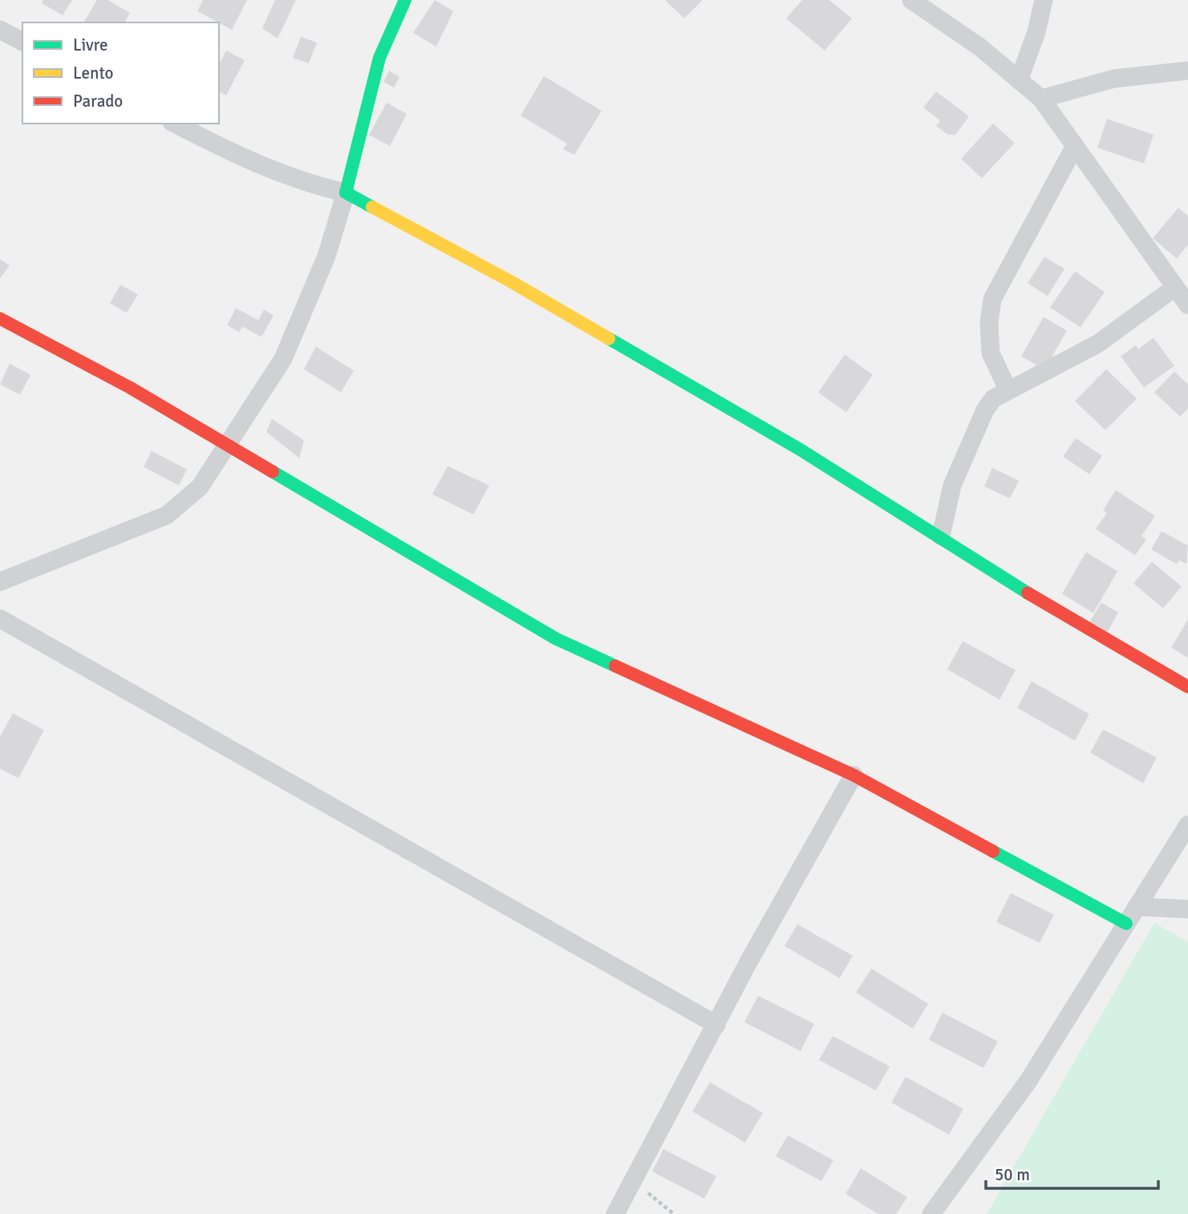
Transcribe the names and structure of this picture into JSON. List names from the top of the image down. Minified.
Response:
{"legend":["Livre","Lento","Parado"],"scale_bar":"50 m"}
